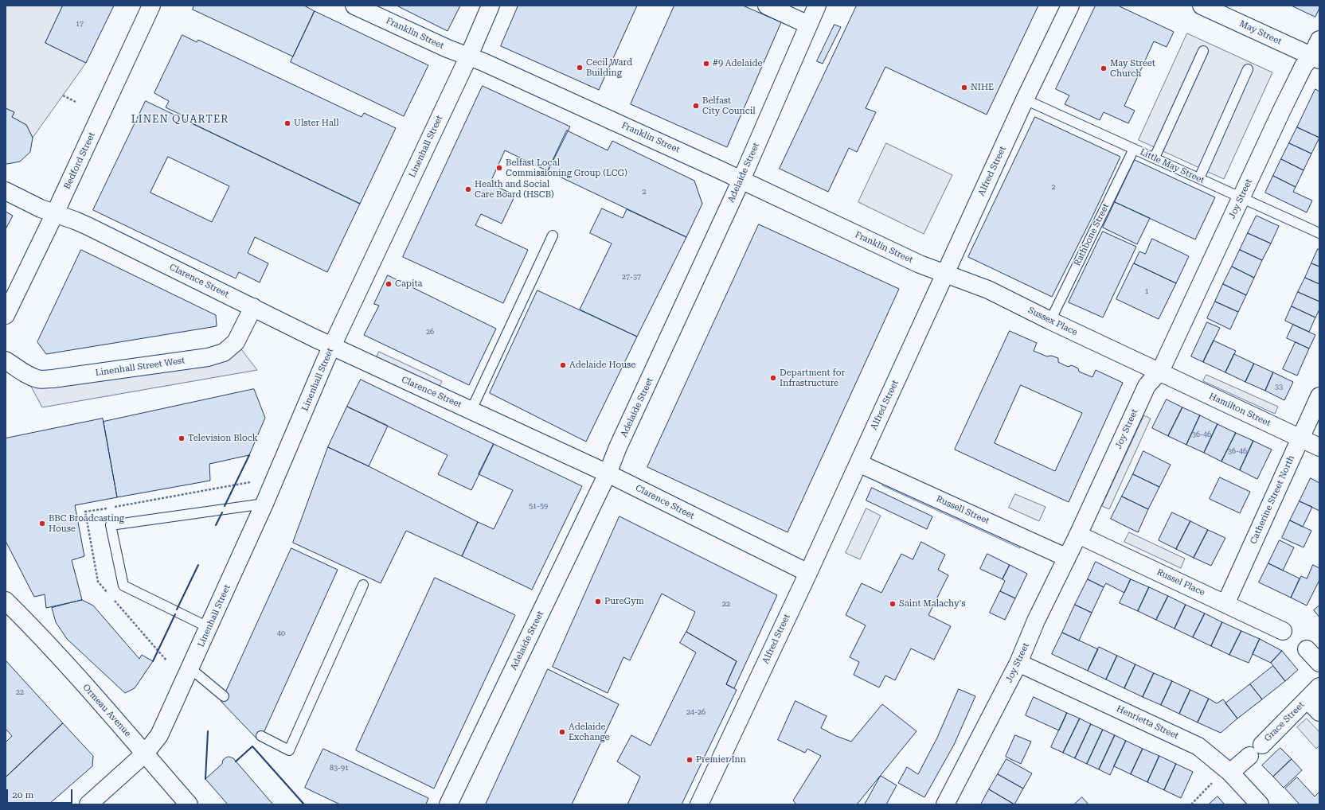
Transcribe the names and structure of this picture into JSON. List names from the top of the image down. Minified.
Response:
{"streets":{"street":["May Street","Franklin Street","Linenhall Street","Bedford Street","Alfred Street","Adelaide Street","Joy Street","Clarence Street","Sussex Place","Linenhall Street West","Hamilton Street","Catherine Street North","Russell Street","Russel Place","Ormeau Avenue","Grace Street","Henrietta Street"],"lane":["Little May Street","Rathbone Street"]},"crossings":[["May Street","Joy Street"],["Franklin Street","Linenhall Street"],["Franklin Street","Alfred Street"],["Franklin Street","Adelaide Street"],["Franklin Street","Sussex Place"],["Linenhall Street","Clarence Street"],["Linenhall Street","Ormeau Avenue"],["Bedford Street","Clarence Street"],["Little May Street","Alfred Street"],["Little May Street","Joy Street"],["Little May Street","Rathbone Street"],["Alfred Street","Clarence Street"],["Alfred Street","Sussex Place"],["Alfred Street","Russell Street"],["Adelaide Street","Clarence Street"],["Joy Street","Sussex Place"],["Joy Street","Hamilton Street"],["Joy Street","Russell Street"],["Joy Street","Russel Place"],["Joy Street","Henrietta Street"],["Rathbone Street","Sussex Place"],["Clarence Street","Linenhall Street West"],["Sussex Place","Hamilton Street"],["Hamilton Street","Catherine Street North"],["Catherine Street North","Russel Place"],["Grace Street","Henrietta Street"]],"districts":["LINEN QUARTER"],"places":["#9 Adelaide","Cecil Ward Building","May Street Church","NIHE","Belfast City Council","Ulster Hall","Belfast Local Commissioning Group (LCG)","Health and Social Care Board (HSCB)","Capita","Adelaide House","Department for Infrastructure","Television Block","BBC Broadcasting House","PureGym","Saint Malachy's","Adelaide Exchange","Premier Inn"],"house_numbers":["17","2","2","27-37","1","26","33","36-46","36-46","51-59","22","40","22","24-26","83-91"],"scale_bar":"20 m"}
